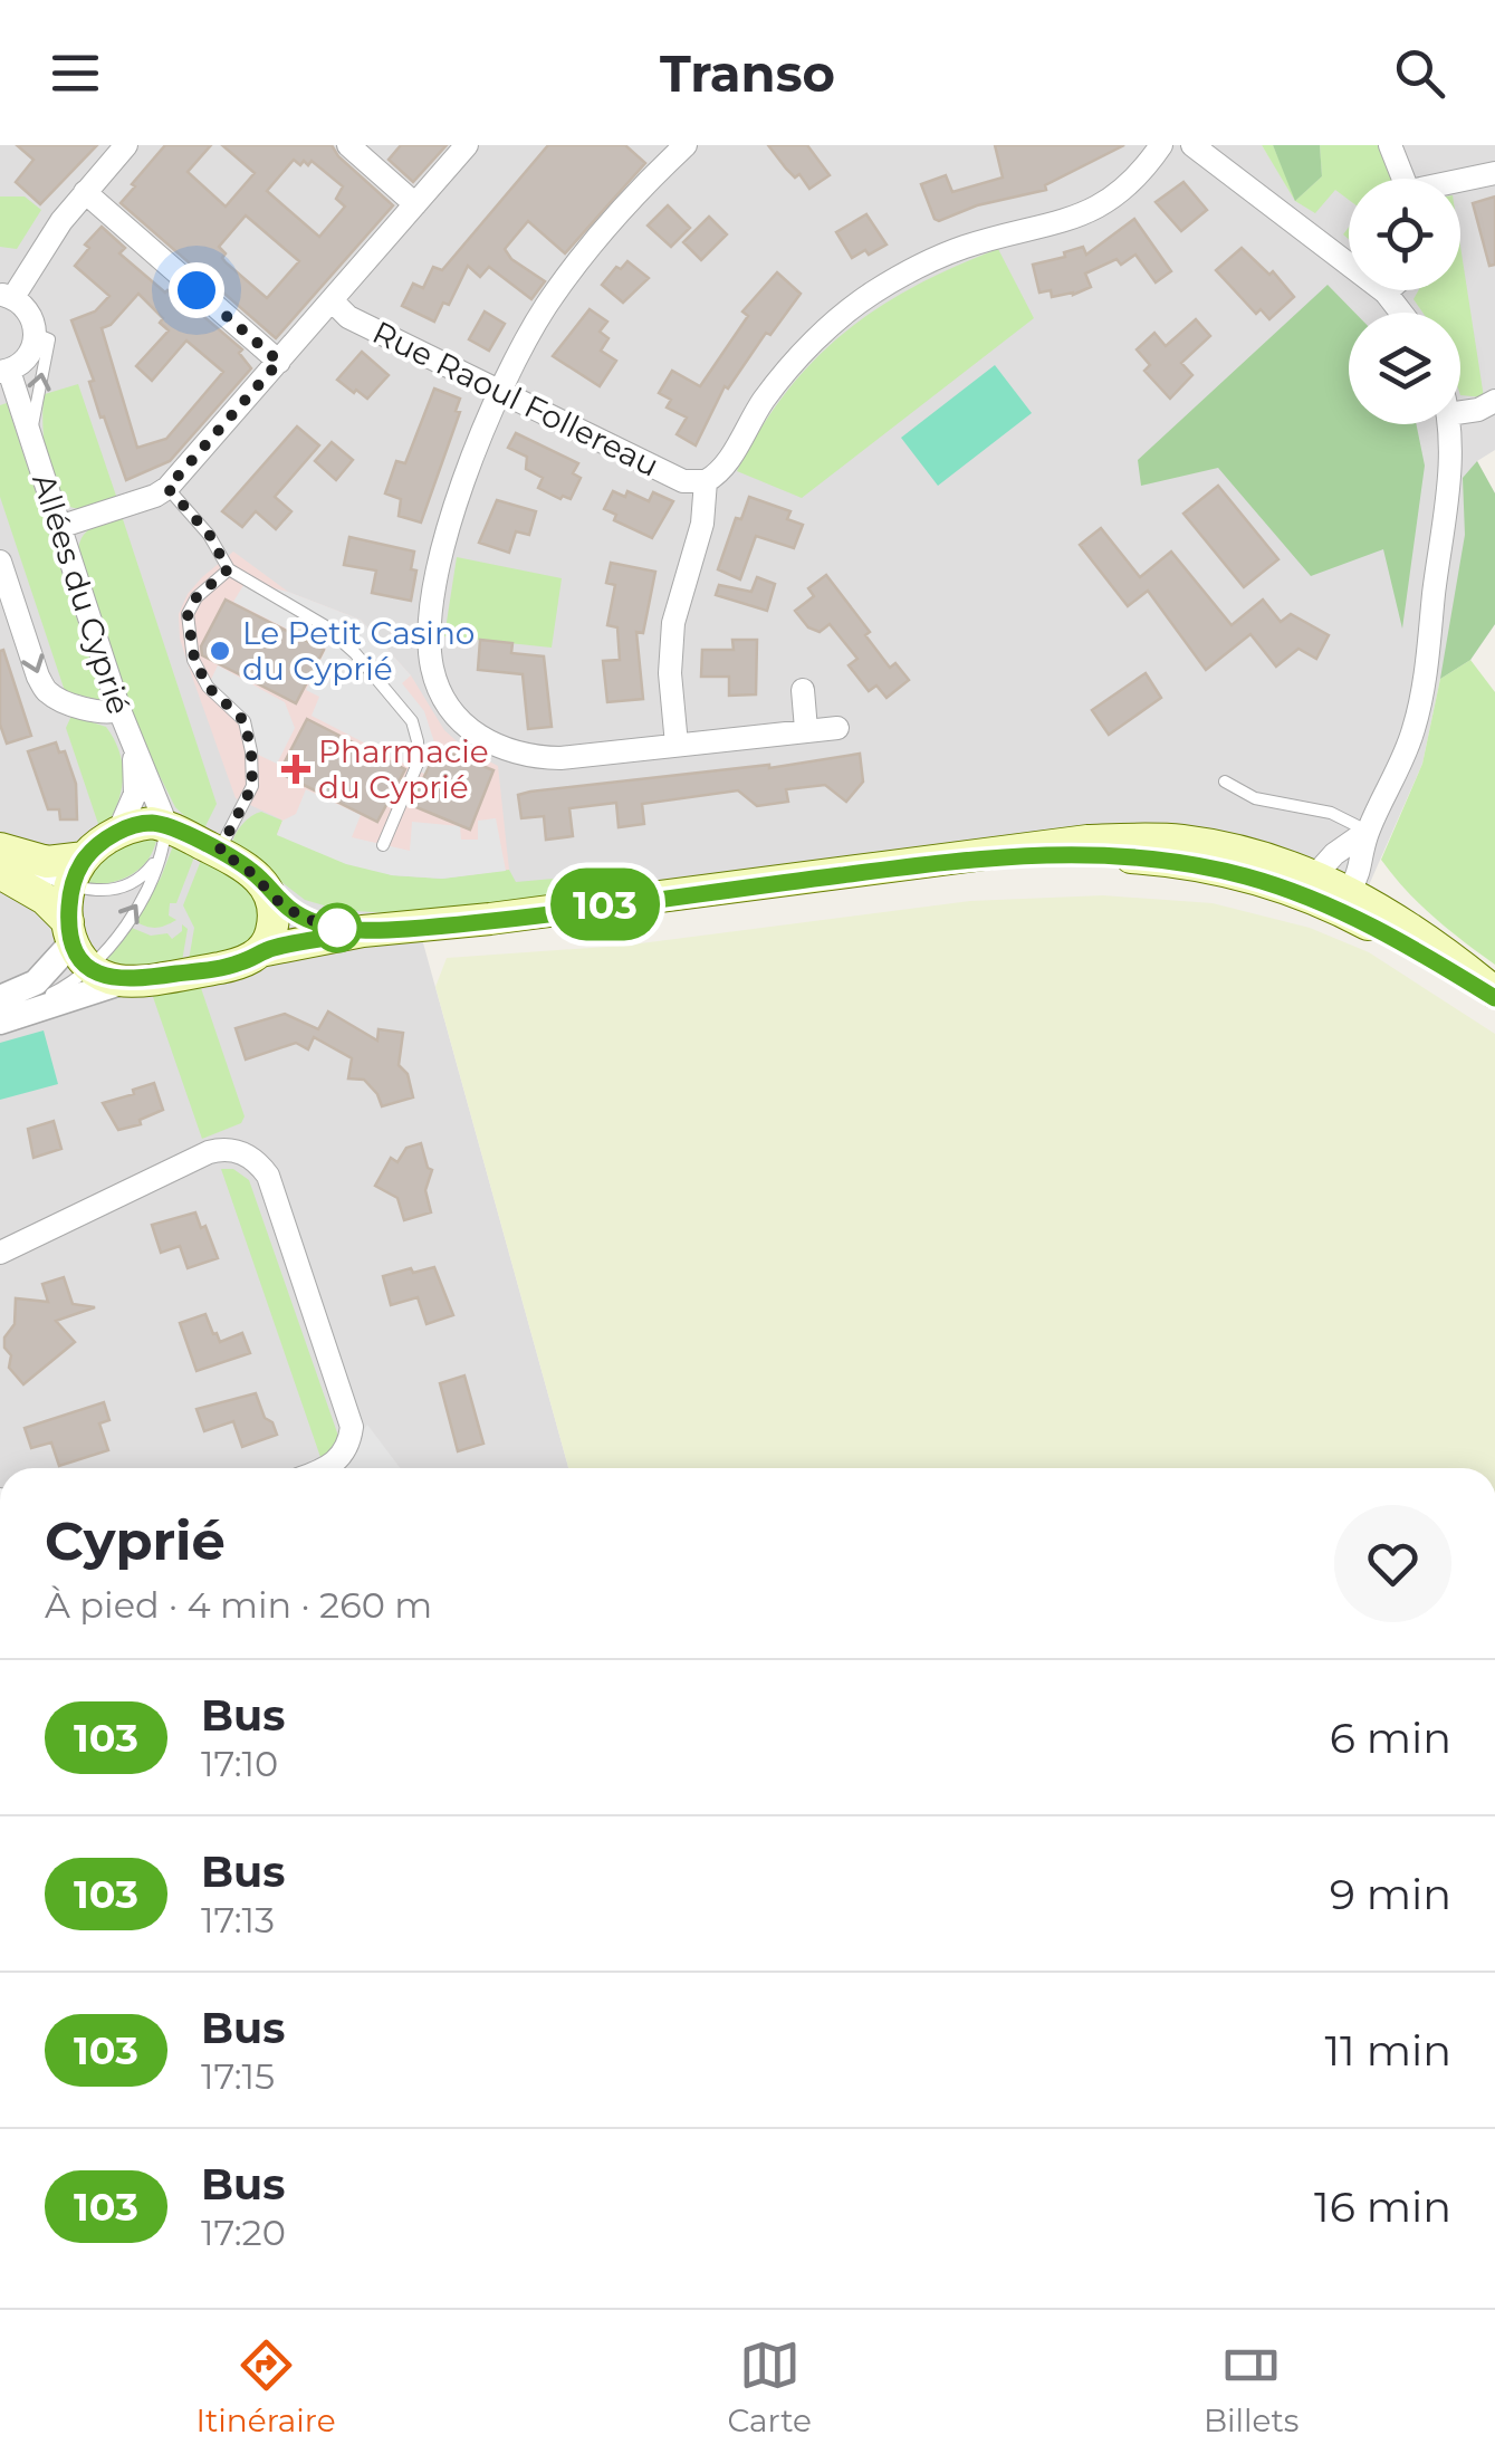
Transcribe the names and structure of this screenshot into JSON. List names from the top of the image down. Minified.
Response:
{"streets":{"street":["Rue Raoul Follereau","Allées du Cyprié"]},"places":{"other":["Le Petit Casino du Cyprié"],"health":["Pharmacie du Cyprié"]},"lines":["bus line 103"],"page":{"header":"Transo","on_map":"103","heading":["Cyprié","À pied · 4 min · 260 m"],"list":[{"mark":"103","name":"Bus","note":"17:10","value":"6 min"},{"mark":"103","name":"Bus","note":"17:13","value":"9 min"},{"mark":"103","name":"Bus","note":"17:15","value":"11 min"},{"mark":"103","name":"Bus","note":"17:20","value":"16 min"}],"tabs":["Itinéraire","Carte","Billets"]}}
